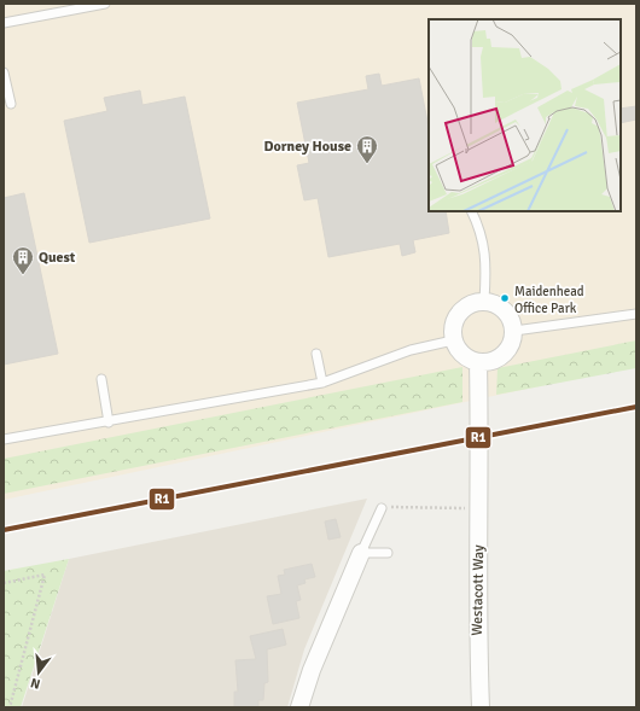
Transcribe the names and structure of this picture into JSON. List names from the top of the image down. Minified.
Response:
{"streets":{"street":["Westacott Way"]},"places":{"building":["Dorney House","Quest"],"other":["Maidenhead Office Park"]},"lines":["transit line R1"],"north":"bottom"}
